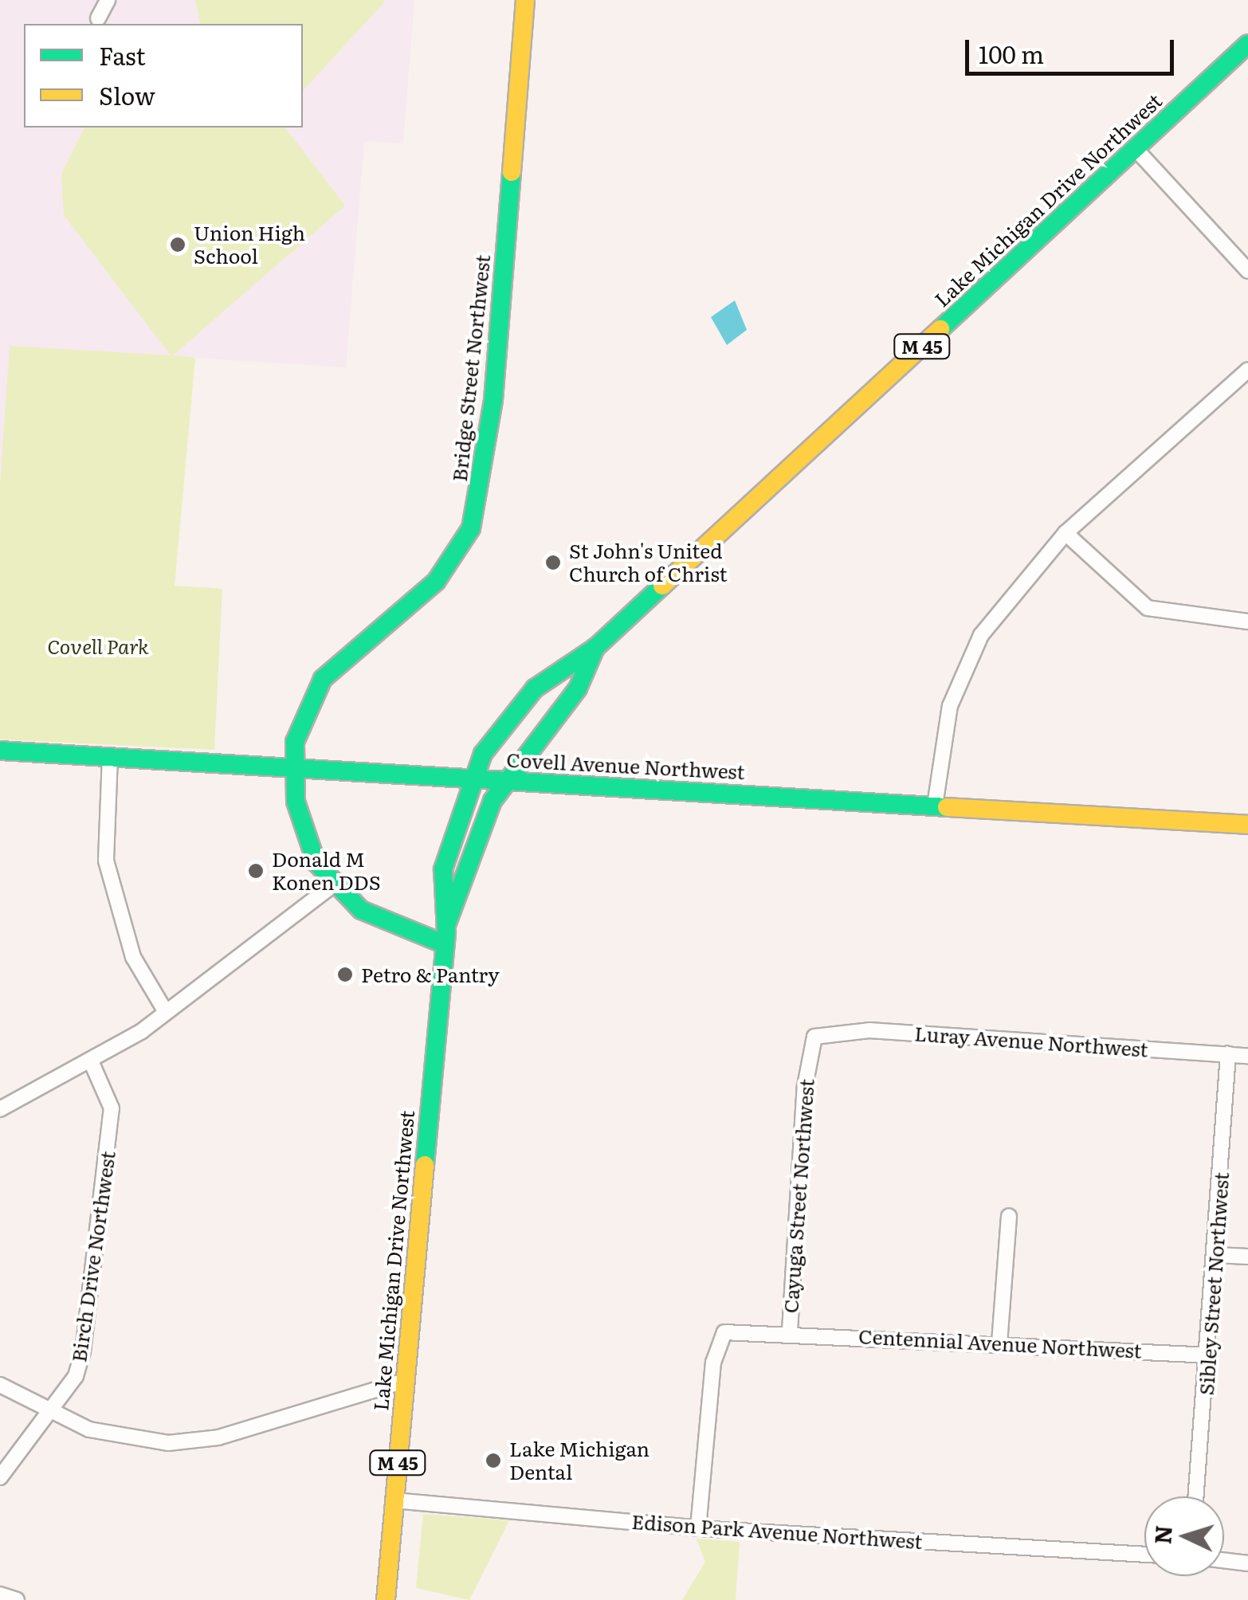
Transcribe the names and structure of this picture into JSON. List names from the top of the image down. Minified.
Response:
{"streets":{"main road":["Lake Michigan Drive Northwest","M 45","Bridge Street Northwest","Covell Avenue Northwest"],"street":["Luray Avenue Northwest","Cayuga Street Northwest","Birch Drive Northwest","Sibley Street Northwest","Centennial Avenue Northwest","Edison Park Avenue Northwest"]},"crossings":[["Lake Michigan Drive Northwest","Covell Avenue Northwest"],["Lake Michigan Drive Northwest","Edison Park Avenue Northwest"],["Bridge Street Northwest","Covell Avenue Northwest"],["Luray Avenue Northwest","Cayuga Street Northwest"],["Luray Avenue Northwest","Sibley Street Northwest"],["Cayuga Street Northwest","Centennial Avenue Northwest"],["Cayuga Street Northwest","Edison Park Avenue Northwest"],["Sibley Street Northwest","Centennial Avenue Northwest"]],"parks":["Covell Park"],"places":["Union High School","St John's United Church of Christ","Donald M Konen DDS","Petro & Pantry","Lake Michigan Dental"],"legend":["Fast","Slow"],"scale_bar":"100 m","north":"left"}
